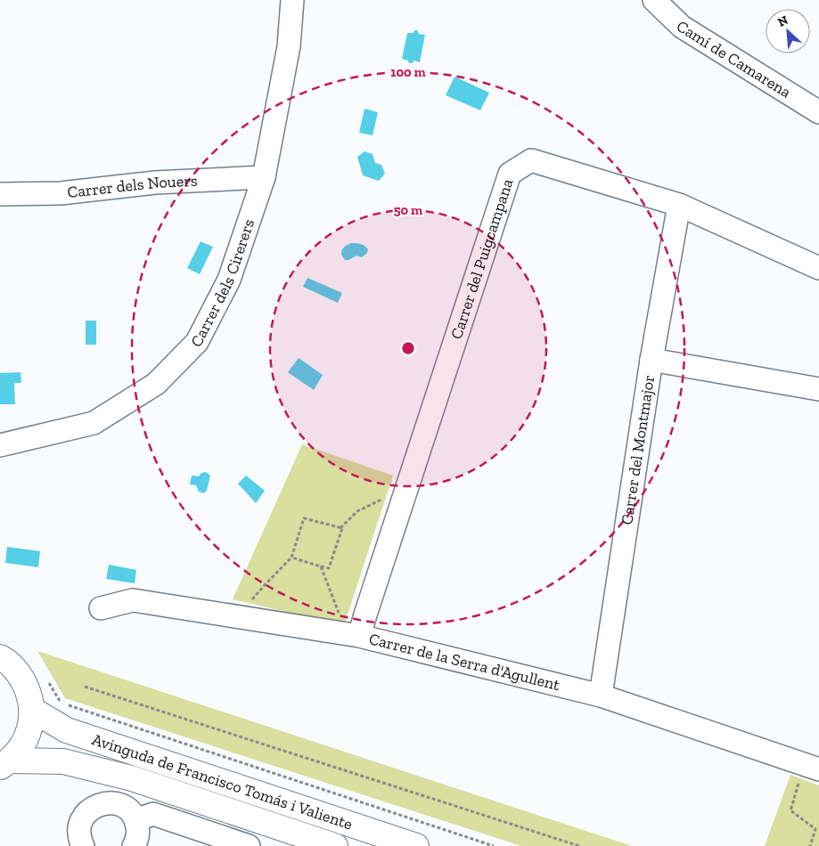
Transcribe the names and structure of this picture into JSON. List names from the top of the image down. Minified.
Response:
{"streets":{"main road":["Avinguda de Francisco Tomás i Valiente"],"street":["Camí de Camarena","Carrer dels Nouers","Carrer del Puigcampana","Carrer dels Cirerers","Carrer del Montmajor","Carrer de la Serra d'Agullent"]},"crossings":[["Carrer dels Nouers","Carrer dels Cirerers"],["Carrer del Puigcampana","Carrer del Montmajor"],["Carrer del Puigcampana","Carrer de la Serra d'Agullent"],["Carrer del Montmajor","Carrer de la Serra d'Agullent"]],"north":"top left","rings":["100 m","50 m"]}
